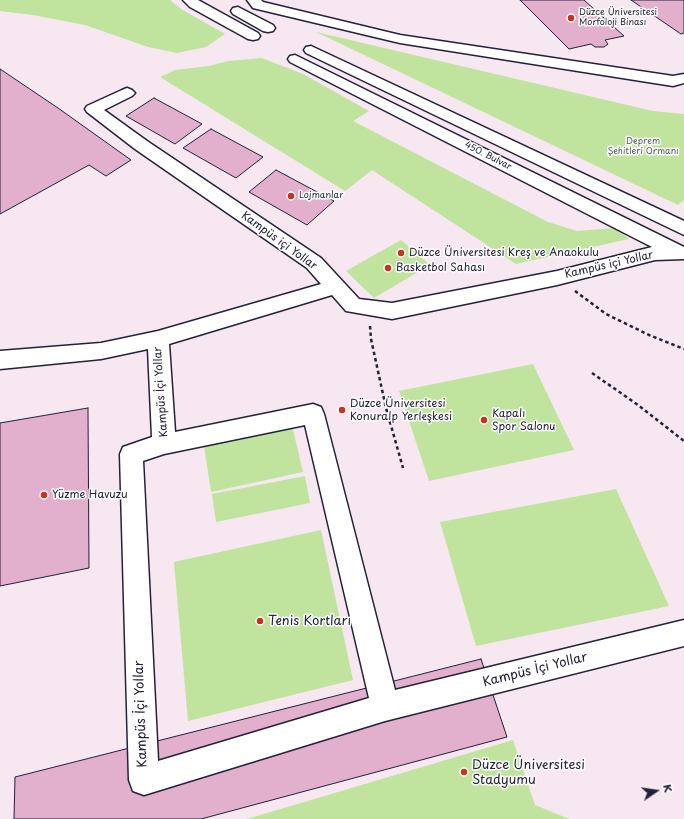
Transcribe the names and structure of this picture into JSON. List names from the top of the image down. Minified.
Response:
{"streets":{"street":["450. Bulvar","Kampüs içi Yollar","Kampüs İçi Yollar"]},"crossings":[["450. Bulvar","Kampüs içi Yollar"]],"parks":["Deprem Şehitleri Ormanı"],"places":["Düzce Üniversitesi Morfoloji Binası","Lojmanlar","Düzce Üniversitesi Kreş ve Anaokulu","Basketbol Sahası","Düzce Üniversitesi Konuralp Yerleşkesi","Kapalı Spor Salonu","Yüzme Havuzu","Tenis Kortları","Düzce Üniversitesi Stadyumu"],"north":"right"}
